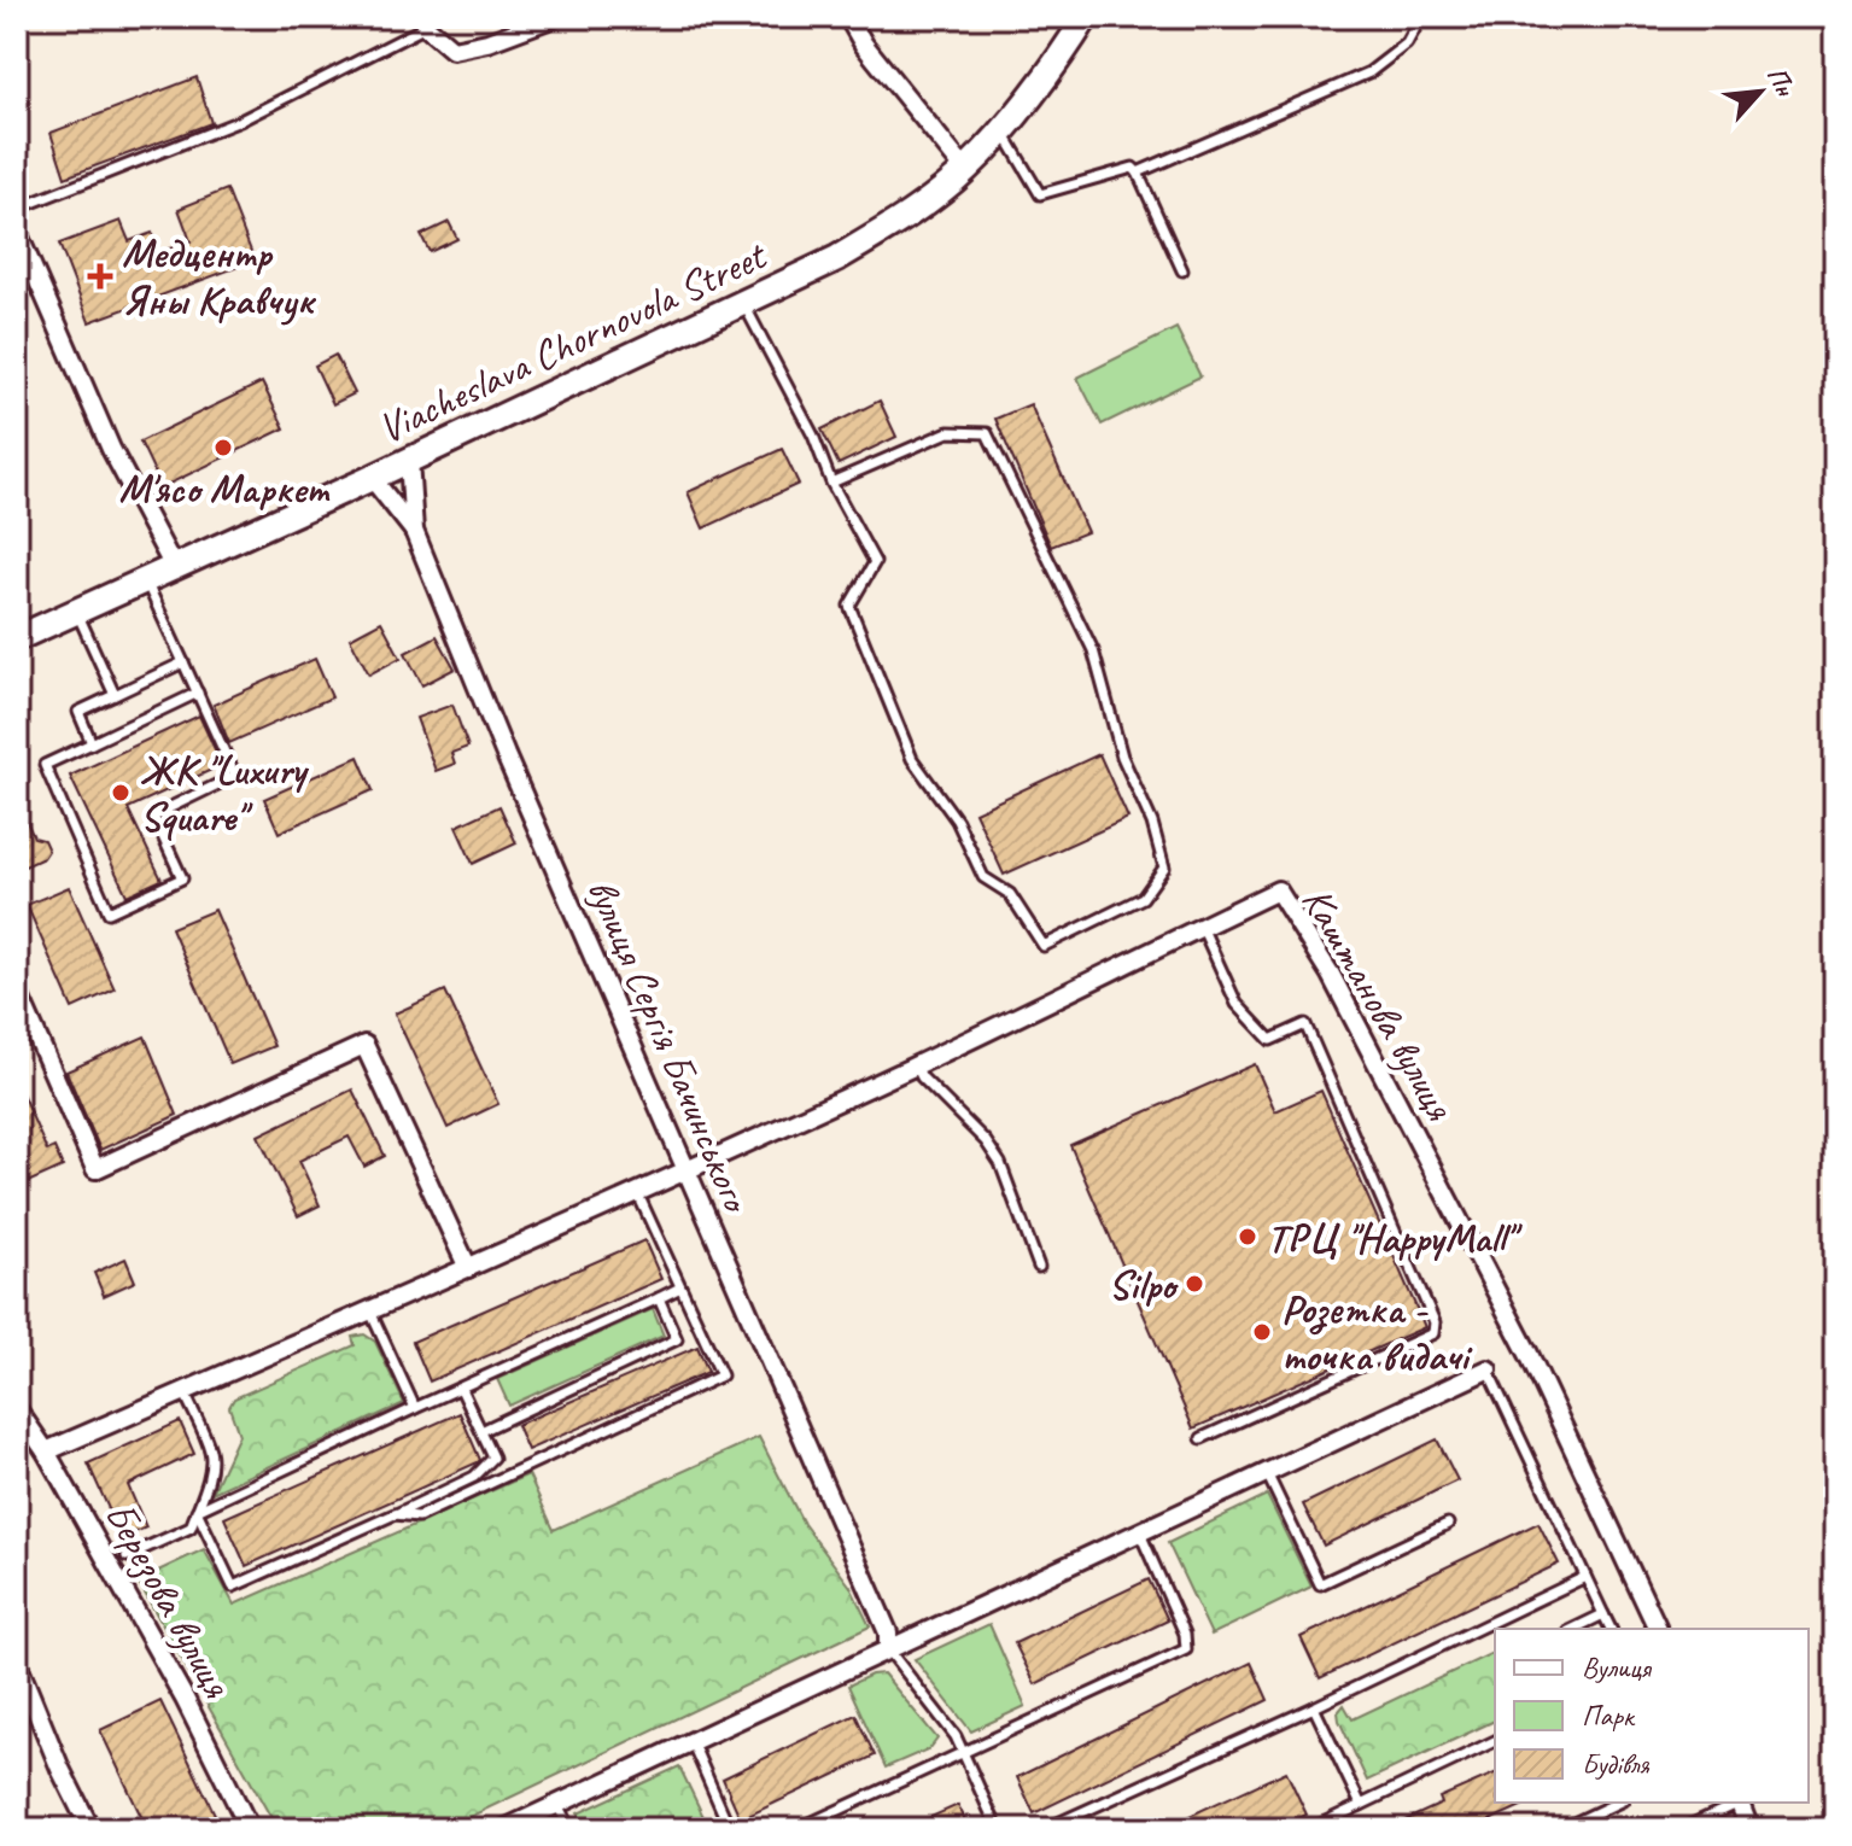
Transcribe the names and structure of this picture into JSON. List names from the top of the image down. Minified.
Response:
{"streets":{"main road":["Viacheslava Chornovola Street"],"street":["Каштанова вулиця","вулиця Сергія Бачинського","Березова вулиця"]},"crossings":[["Viacheslava Chornovola Street","вулиця Сергія Бачинського"],["Каштанова вулиця","вулиця Сергія Бачинського"],["Каштанова вулиця","Березова вулиця"]],"places":{"health":["Медцентр Яны Кравчук"],"other":["М'ясо Маркет","ЖК \"Luxury Square\"","ТРЦ \"HappyMall\"","Silpo","Розетка - точка видачі"]},"legend":["Вулиця","Парк","Будівля"],"north":"top right"}
